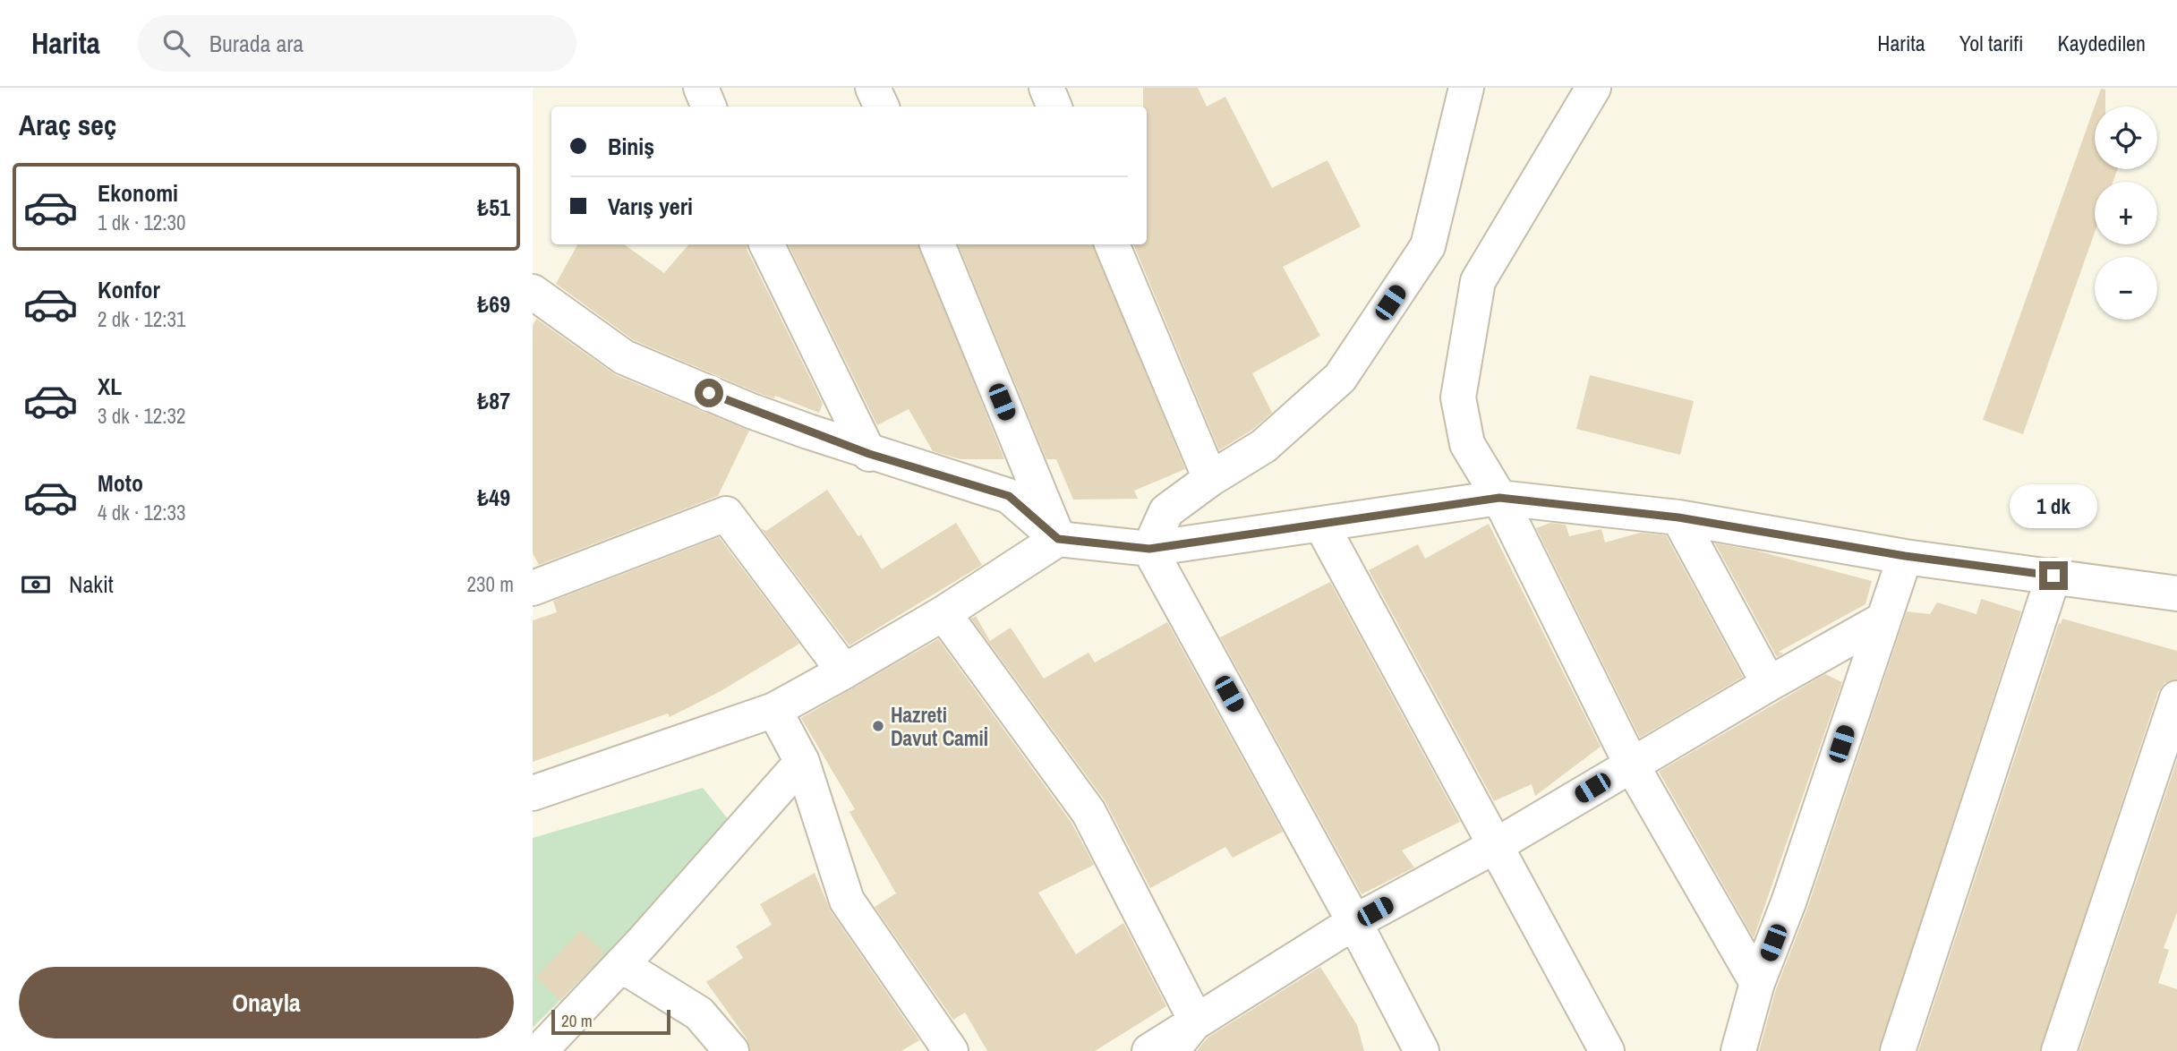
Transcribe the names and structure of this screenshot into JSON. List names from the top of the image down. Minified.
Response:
{"places":["Hazreti Davut Camiİ"],"scale_bar":"20 m","page":{"header":"Harita","search":"Burada ara","nav":["Harita","Yol tarifi","Kaydedilen"],"heading":"Araç seç","map_buttons":["+","−"],"banner":["Biniş","Varış yeri"],"list":[{"name":"Ekonomi","note":"1 dk · 12:30","value":"₺51"},{"name":"Konfor","note":"2 dk · 12:31","value":"₺69"},{"name":"XL","note":"3 dk · 12:32","value":"₺87"},{"name":"Moto","note":"4 dk · 12:33","value":"₺49"}],"bubble":"1 dk","pay":["Nakit","230 m"],"buttons":"Onayla","scale":"20 m"}}
